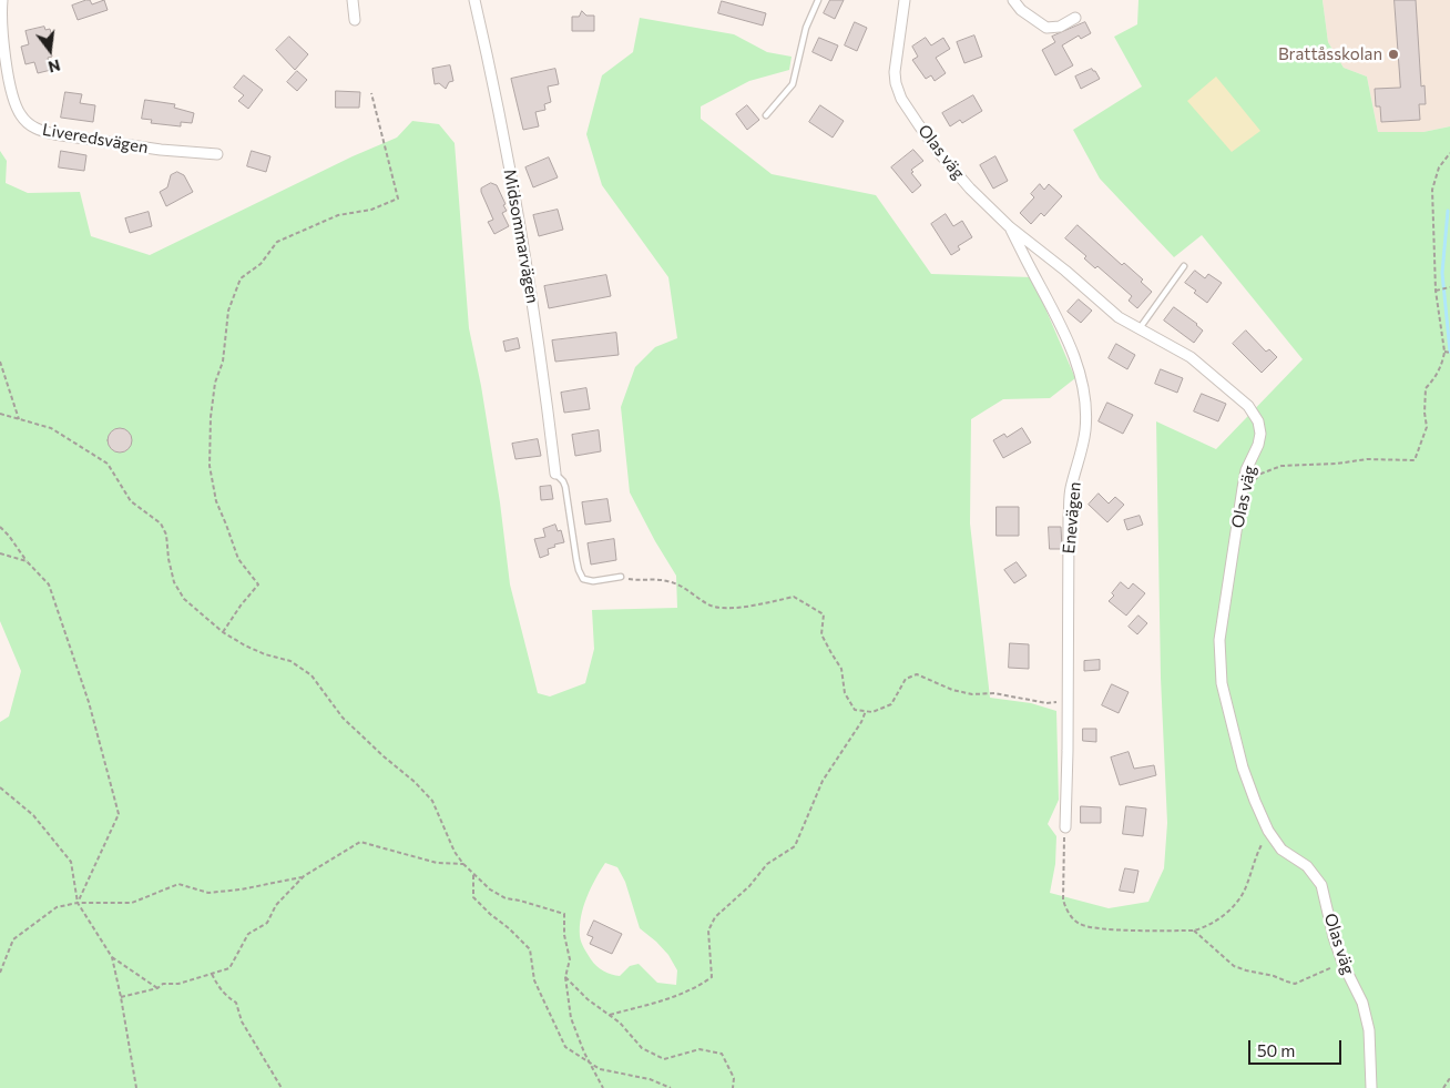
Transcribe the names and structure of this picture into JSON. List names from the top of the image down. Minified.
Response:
{"streets":{"street":["Liveredsvägen","Olas väg","Midsommarvägen","Enevägen"]},"crossings":[["Olas väg","Enevägen"]],"places":["Brattåsskolan"],"scale_bar":"50 m","north":"bottom"}
